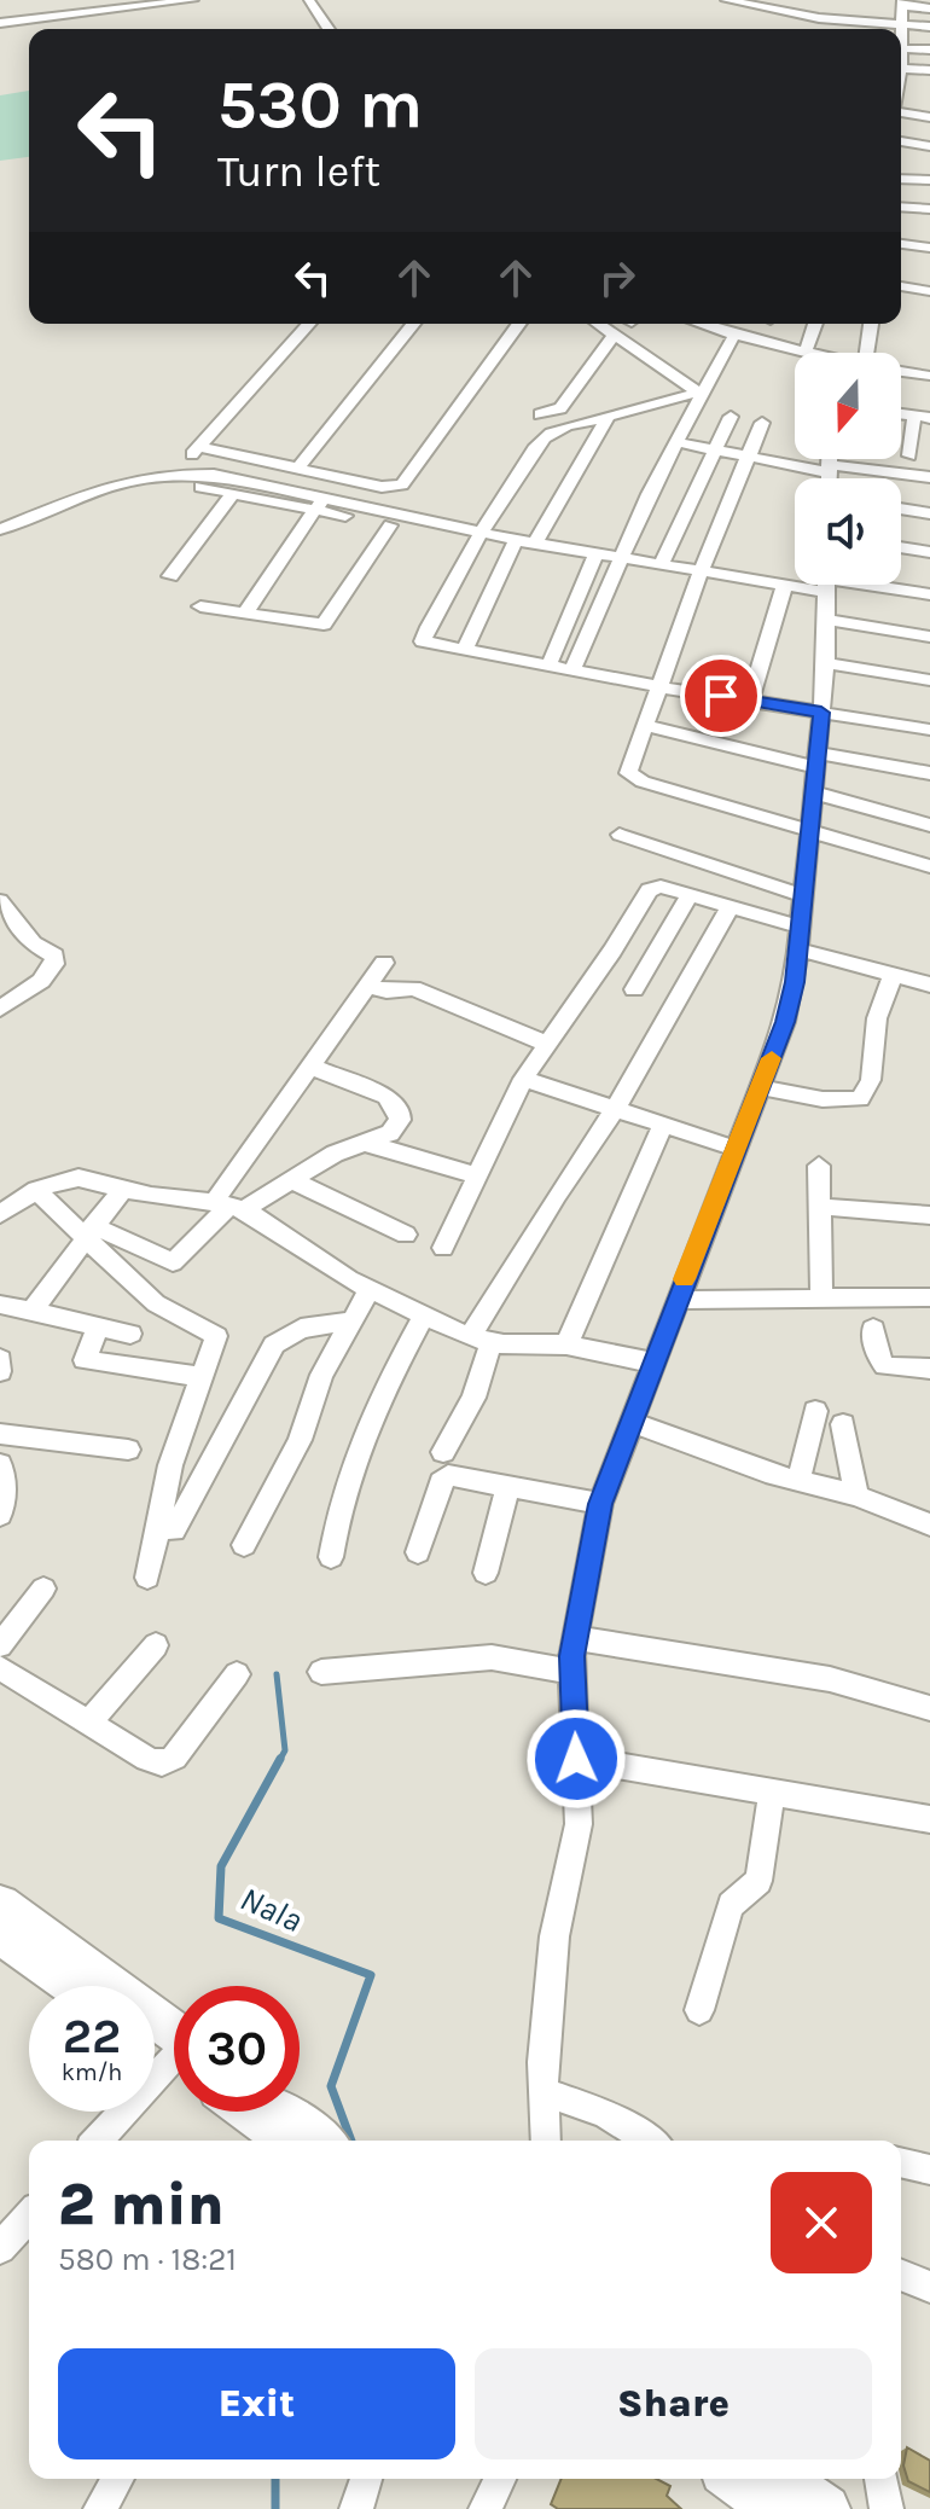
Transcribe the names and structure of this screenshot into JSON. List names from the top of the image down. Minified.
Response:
{"water":["Nala"],"north":"bottom","page":{"turn":["530 m","Turn left"],"speed":"22 km/h","limit":"30","heading":["2 min","580 m · 18:21"],"buttons":["Exit","Share"]}}
